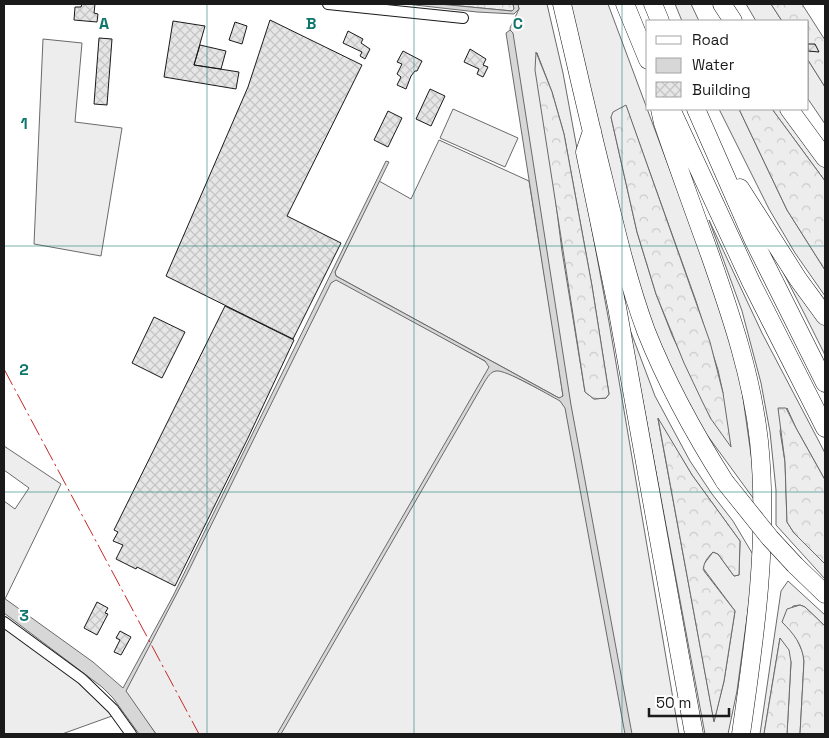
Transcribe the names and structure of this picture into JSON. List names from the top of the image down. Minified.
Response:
{"legend":["Road","Water","Building"],"scale_bar":"50 m","grid":{"columns":["A","B","C"],"rows":["1","2","3"]}}
